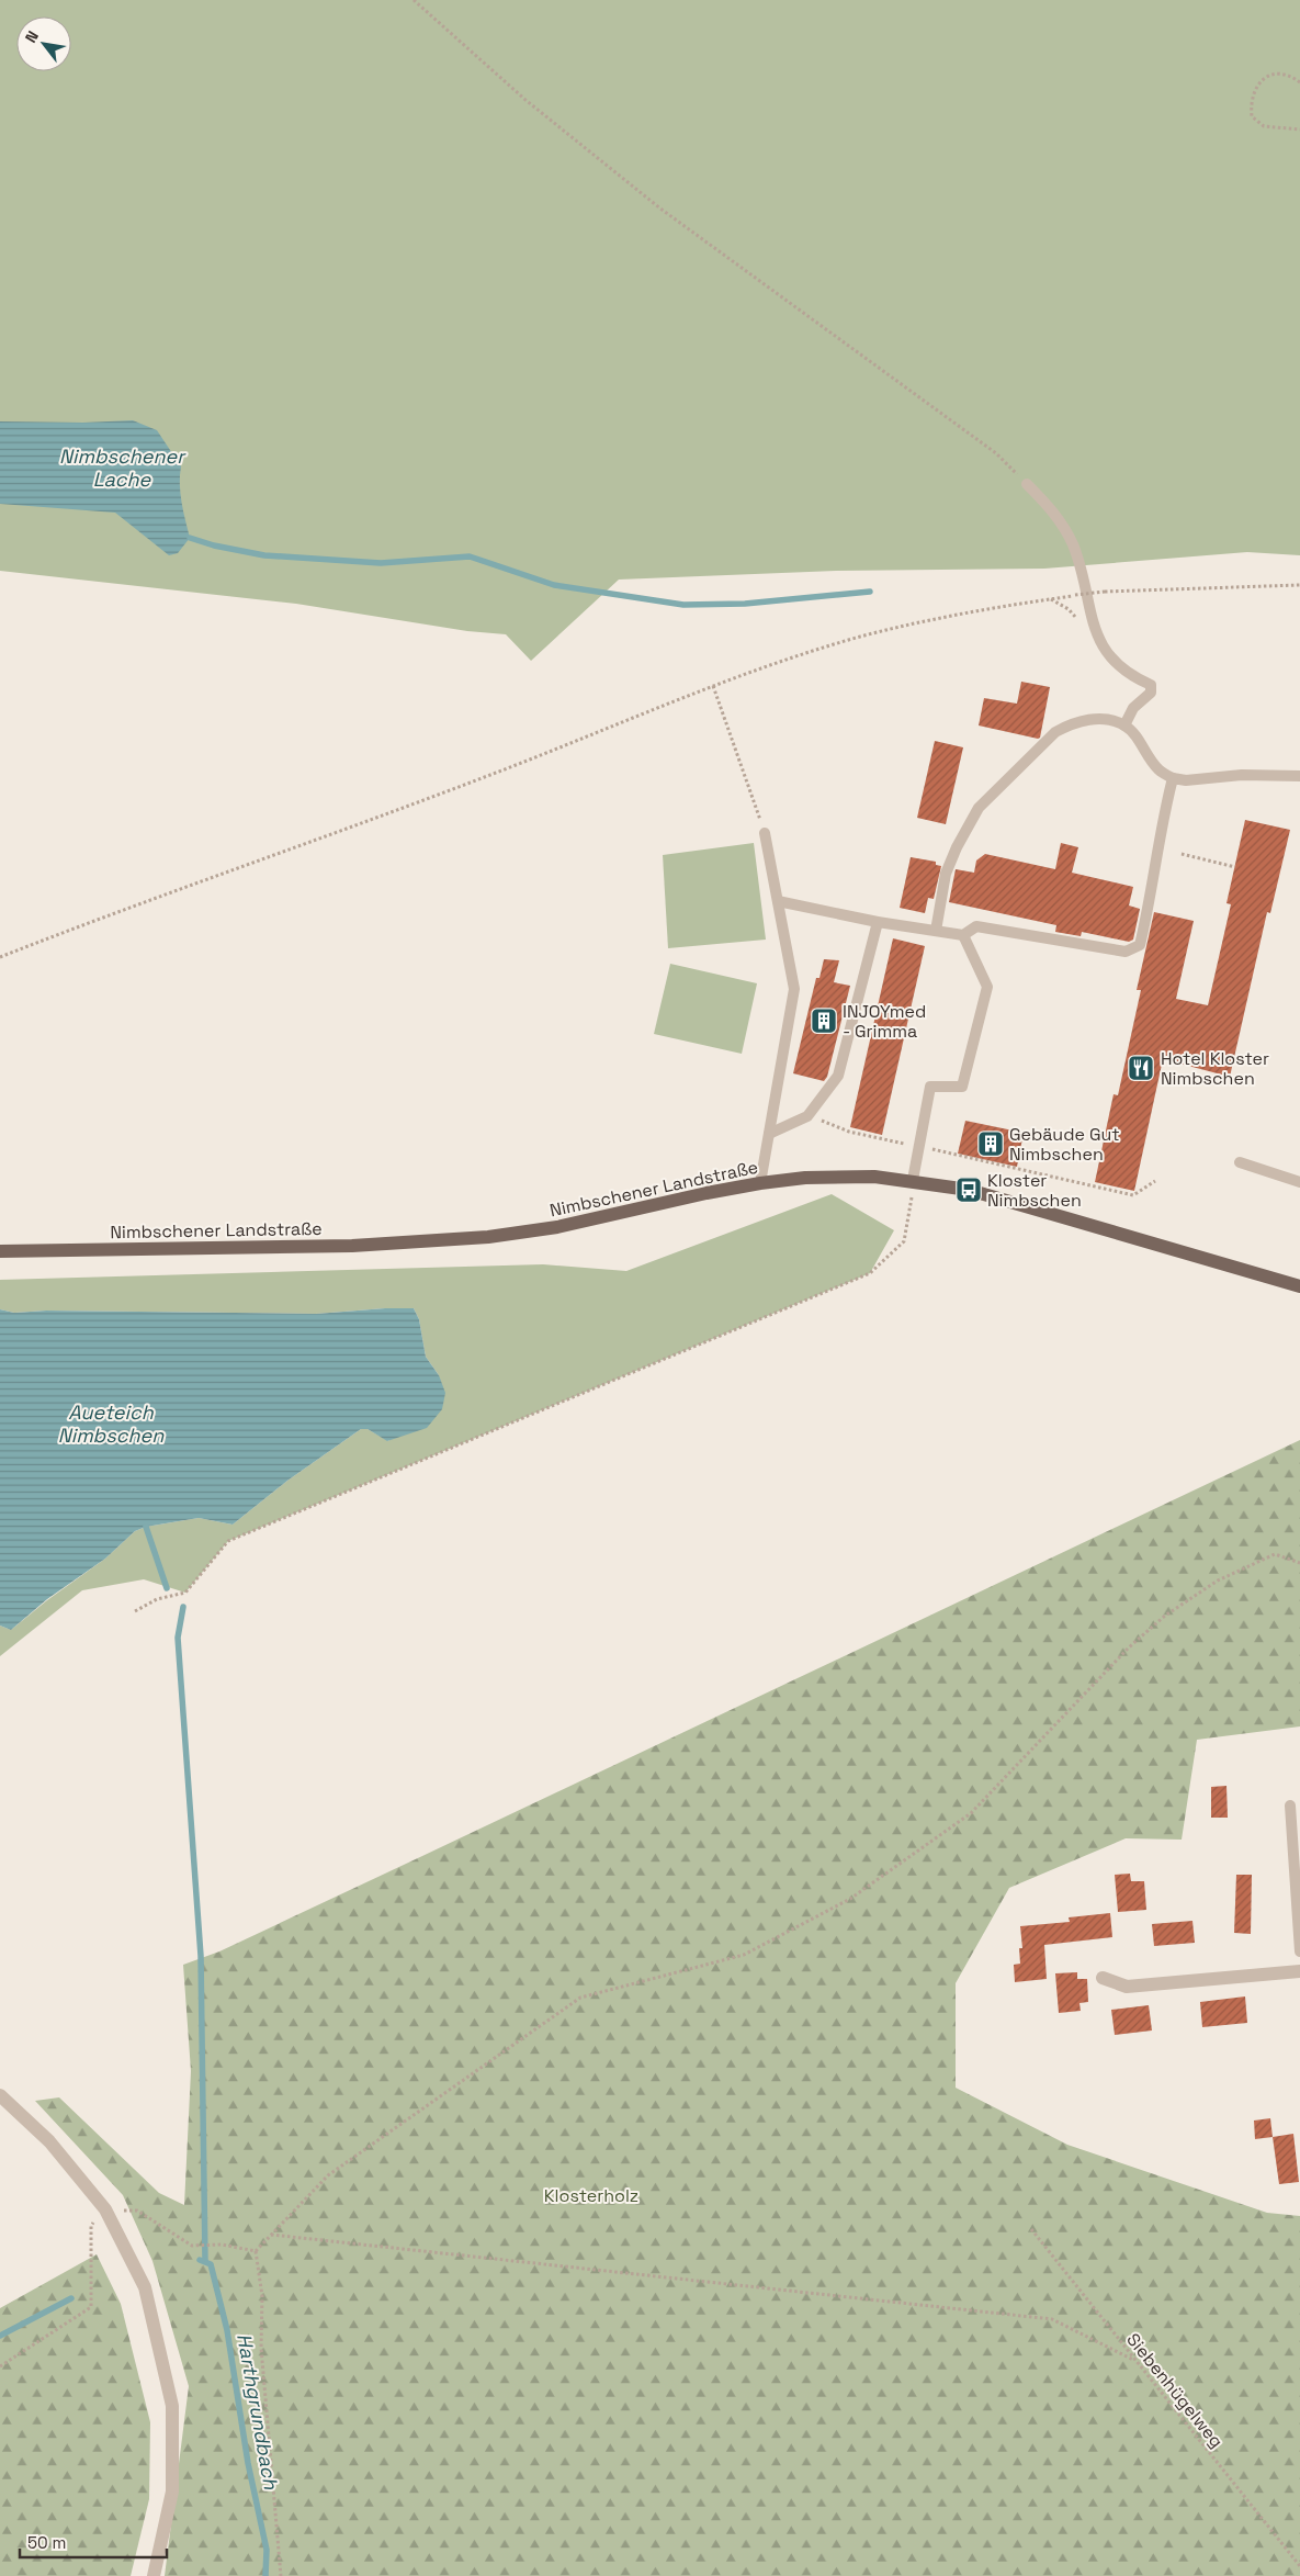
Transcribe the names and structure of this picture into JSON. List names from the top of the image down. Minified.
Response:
{"streets":{"main road":["Nimbschener Landstraße"],"path":["Siebenhügelweg"]},"water":["Nimbschener Lache","Aueteich Nimbschen","Harthgrundbach"],"parks":["Klosterholz"],"places":{"building":["INJOYmed - Grimma","Gebäude Gut Nimbschen"],"restaurant":["Hotel Kloster Nimbschen"],"bus stop":["Kloster Nimbschen"]},"scale_bar":"50 m","north":"top left"}
